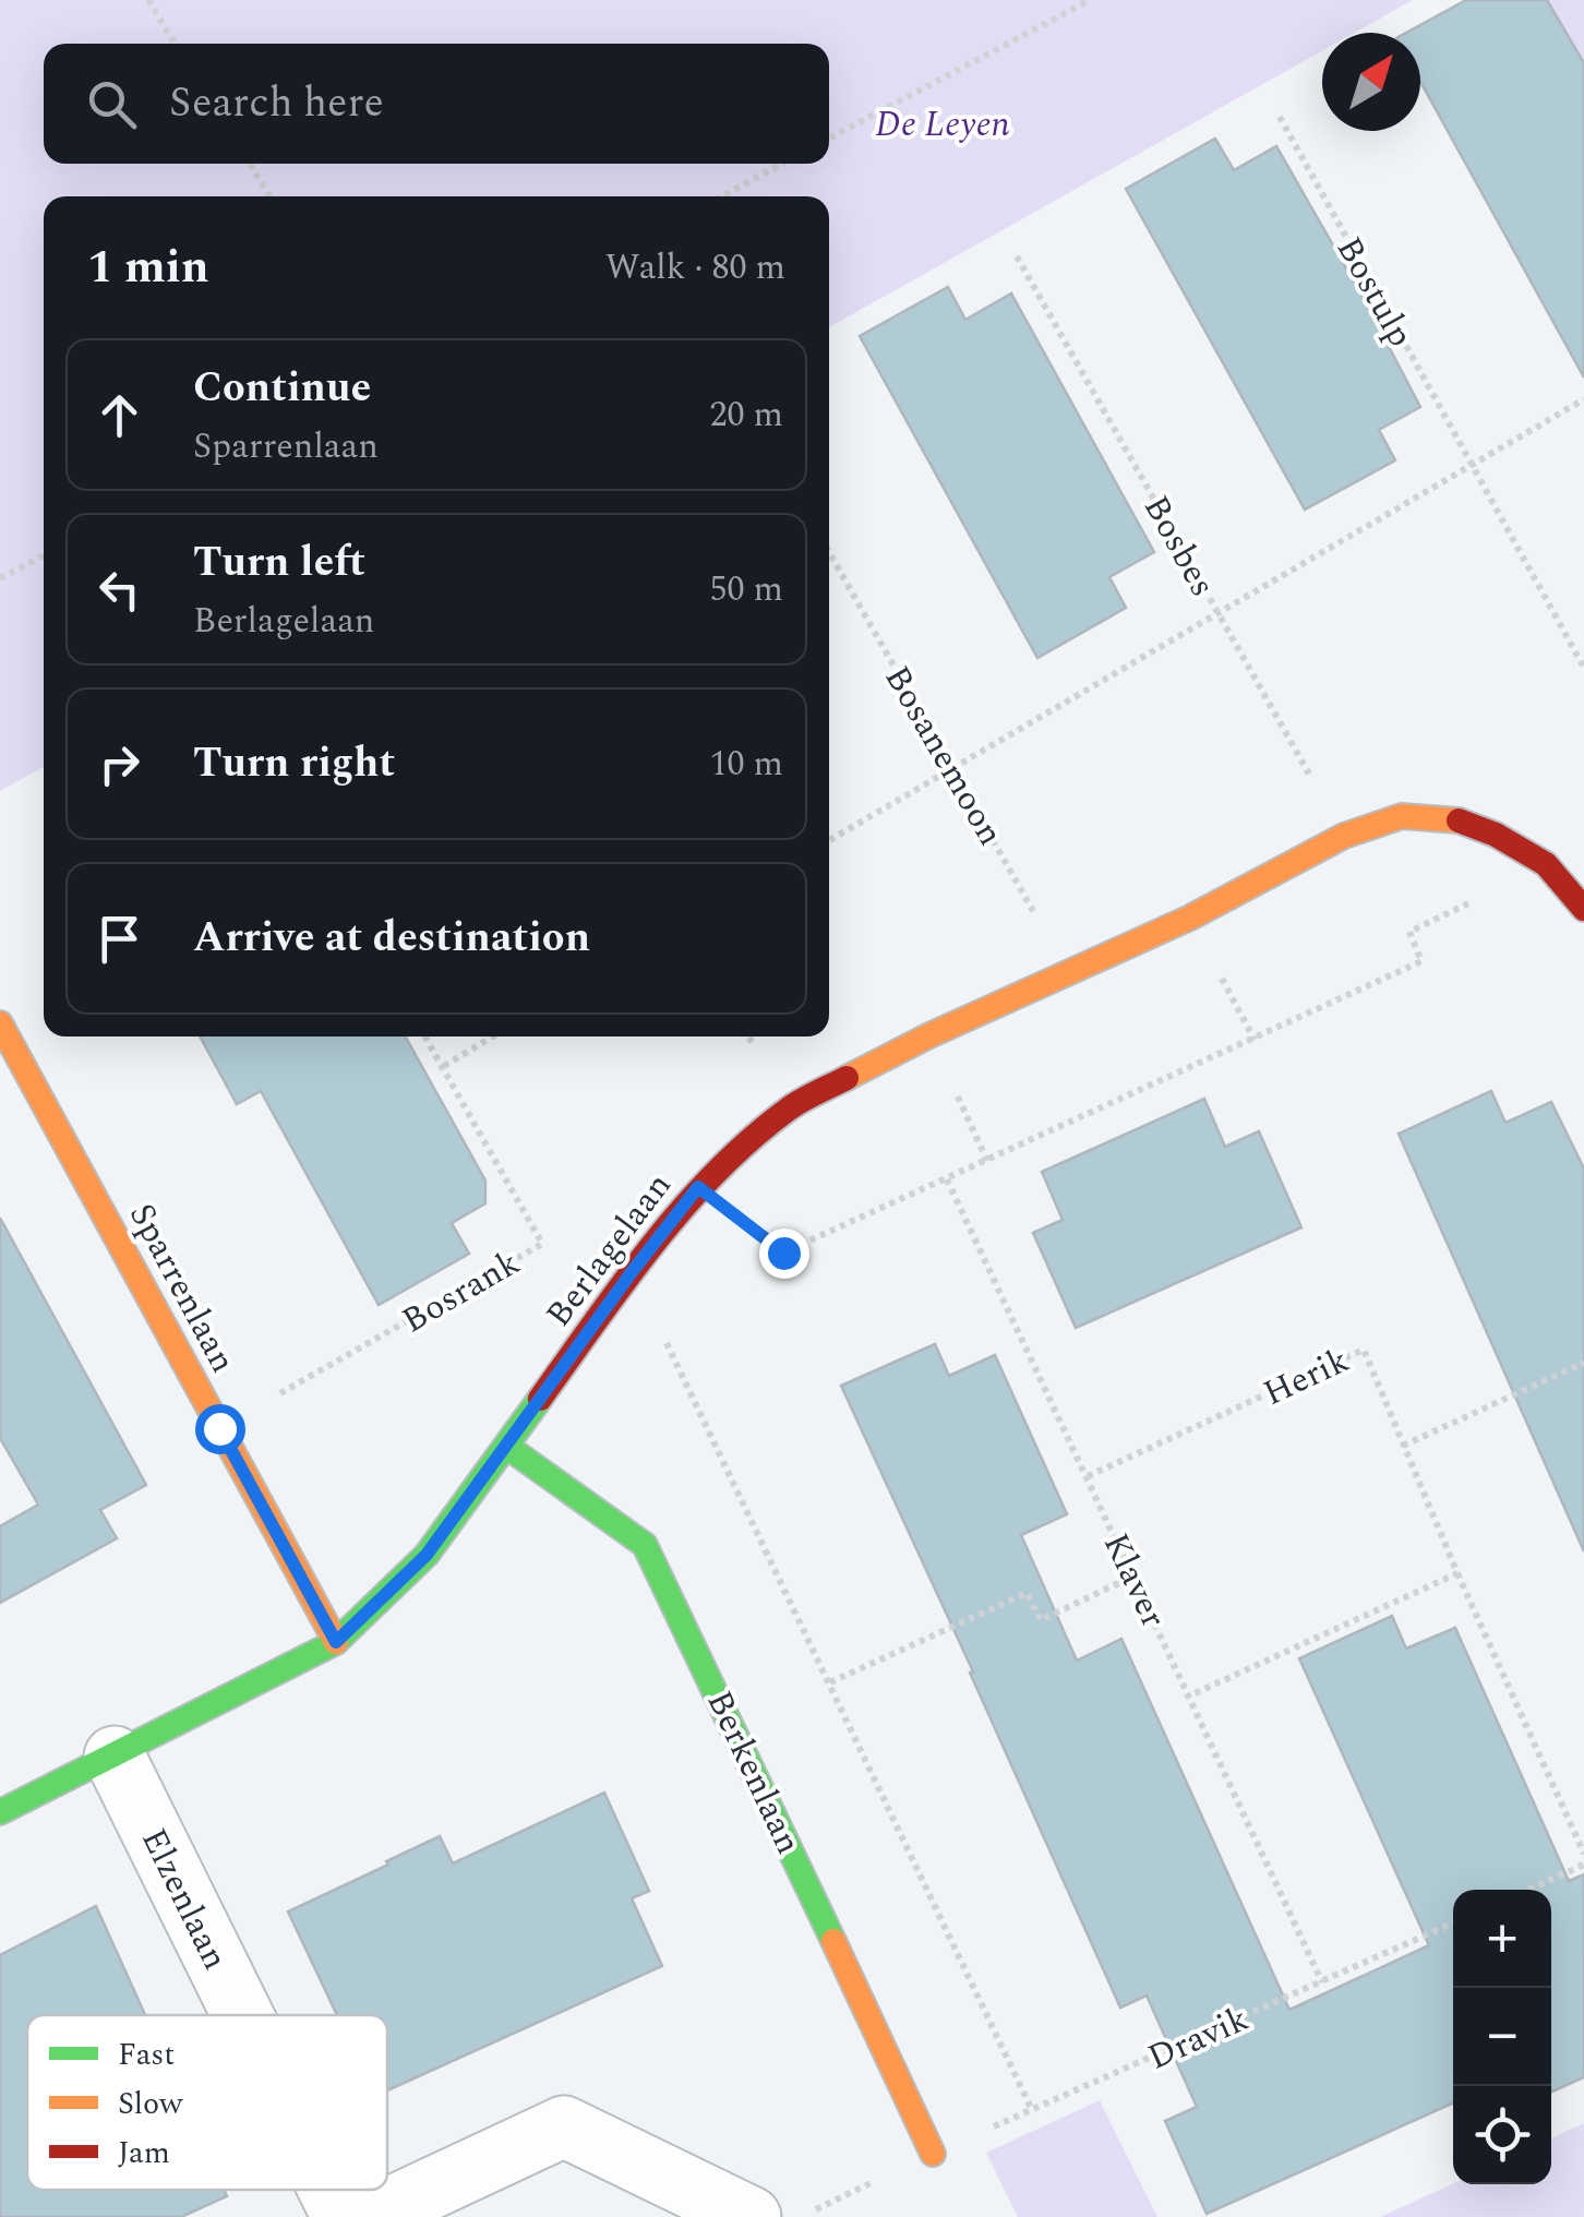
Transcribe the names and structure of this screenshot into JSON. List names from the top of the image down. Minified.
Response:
{"streets":{"street":["Berlagelaan","Sparrenlaan","Berkenlaan","Elzenlaan"],"path":["Bostulp","Bosbes","Bosanemoon","Bosrank","Herik","Klaver","Dravik"]},"crossings":[["Bosbes","Berlagelaan"],["Bosanemoon","Berlagelaan"],["Berlagelaan","Sparrenlaan"],["Berlagelaan","Berkenlaan"],["Berlagelaan","Elzenlaan"],["Sparrenlaan","Bosrank"],["Herik","Klaver"],["Klaver","Dravik"],["Berkenlaan","Dravik"]],"parks":["De Leyen"],"legend":["Fast","Slow","Jam"],"north":"top right","page":{"search":"Search here","heading":["1 min","Walk · 80 m"],"list":[["Continue","Sparrenlaan","20 m"],["Turn left","Berlagelaan","50 m"],["Turn right","10 m"],"Arrive at destination"],"map_buttons":["+","−"]}}
